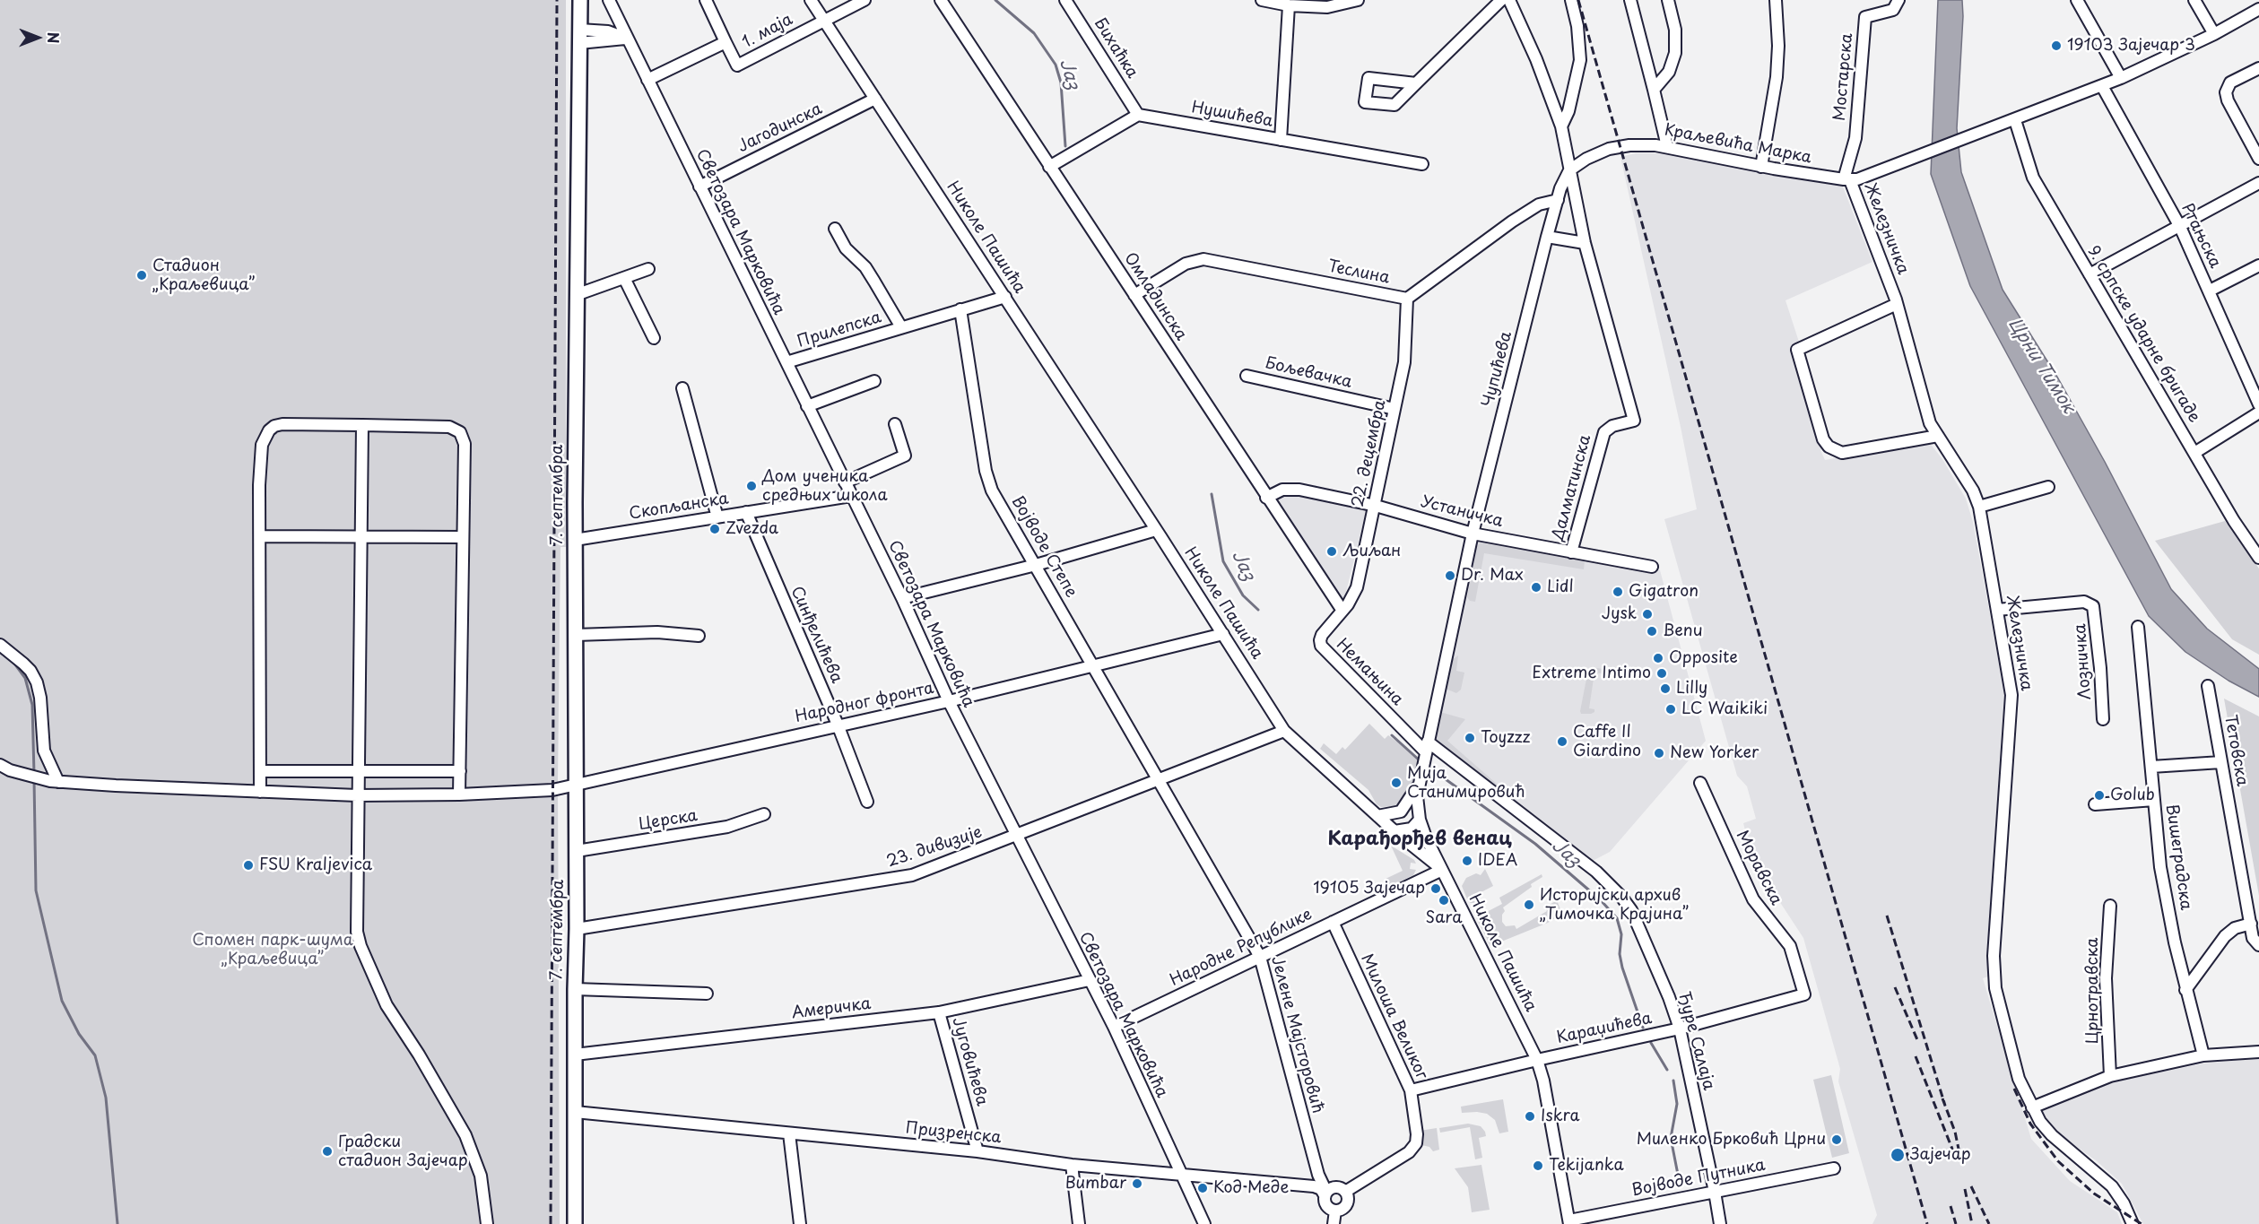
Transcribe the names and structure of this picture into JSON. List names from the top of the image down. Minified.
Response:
{"streets":{"main road":["7. септембра"],"street":["1. маја","Бихаћка","Мостарска","Нушићева","Јагодинска","Краљевића Марка","Железничка","Светозара Марковића","Ртањска","Николе Пашића","Теслина","Омладинска","Прилепска","9. српске ударне бригаде","Чупићева","Бољевачка","22. децембра","Далматинска","Скопљанска","Устаничка","Војводе Степе","Синђелићева","Лозничка","Немањина","Народног фронта","Тетовска","Церска","23. дивизије","Вишеградска","Моравска","Народне Републике","Црнотравска","Америчка","Милоша Великог","Караџићева","Јелене Мајсторовић","Ђуре Салаја","Југовићева","Призренска","Војводе Путника"]},"crossings":[["1. маја","Николе Пашића"],["Бихаћка","Нушићева"],["Мостарска","Краљевића Марка"],["Мостарска","Железничка"],["Јагодинска","Светозара Марковића"],["Јагодинска","Николе Пашића"],["Краљевића Марка","Железничка"],["Краљевића Марка","Ртањска"],["Краљевића Марка","9. српске ударне бригаде"],["Краљевића Марка","Чупићева"],["Железничка","Лозничка"],["Светозара Марковића","Прилепска"],["Светозара Марковића","Скопљанска"],["Светозара Марковића","Народног фронта"],["Светозара Марковића","23. дивизије"],["Светозара Марковића","Народне Републике"],["Светозара Марковића","Америчка"],["Светозара Марковића","Призренска"],["Николе Пашића","Прилепска"],["Николе Пашића","Народног фронта"],["Николе Пашића","23. дивизије"],["Николе Пашића","Народне Републике"],["Николе Пашића","Караџићева"],["Николе Пашића","Војводе Путника"],["Теслина","Омладинска"],["Теслина","Чупићева"],["Теслина","22. децембра"],["Омладинска","22. децембра"],["Омладинска","Устаничка"],["Омладинска","Немањина"],["Прилепска","Војводе Степе"],["Чупићева","Устаничка"],["Чупићева","Немањина"],["Чупићева","Ђуре Салаја"],["Бољевачка","22. децембра"],["22. децембра","Устаничка"],["22. децембра","Немањина"],["Далматинска","Устаничка"],["7. септембра","Скопљанска"],["7. септембра","Народног фронта"],["7. септембра","Церска"],["7. септембра","23. дивизије"],["7. септембра","Америчка"],["7. септембра","Призренска"],["Скопљанска","Синђелићева"],["Војводе Степе","Народног фронта"],["Војводе Степе","23. дивизије"],["Војводе Степе","Јелене Мајсторовић"],["Синђелићева","Народног фронта"],["Немањина","Ђуре Салаја"],["23. дивизије","Јелене Мајсторовић"],["Моравска","Караџићева"],["Народне Републике","Милоша Великог"],["Народне Републике","Јелене Мајсторовић"],["Америчка","Југовићева"],["Милоша Великог","Караџићева"],["Милоша Великог","Јелене Мајсторовић"],["Милоша Великог","Призренска"],["Караџићева","Ђуре Салаја"],["Јелене Мајсторовић","Призренска"],["Ђуре Салаја","Војводе Путника"],["Југовићева","Призренска"]],"districts":["Карађорђев венац"],"water":["Јаз","Црни Тимок"],"parks":["Спомен парк-шума „Краљевица”"],"places":["19103 Зајечар 3","Стадион „Краљевица”","Дом ученика средњих школа","Zvezda","Љиљан","Dr. Max","Lidl","Gigatron","Jysk","Benu","Opposite","Extreme Intimo","Lilly","LC Waikiki","Toyzzz","Caffe Il Giardino","New Yorker","Мија Станимировић","Golub","IDEA","FSU Kraljevica","19105 Зајечар","Sara","Историјски архив „Тимочка Крајина”","Iskra","Миленко Брковић Црни","Градски стадион Зајечар","Зајечар","Tekijanka","Bumbar","Код Меде"],"north":"right"}
